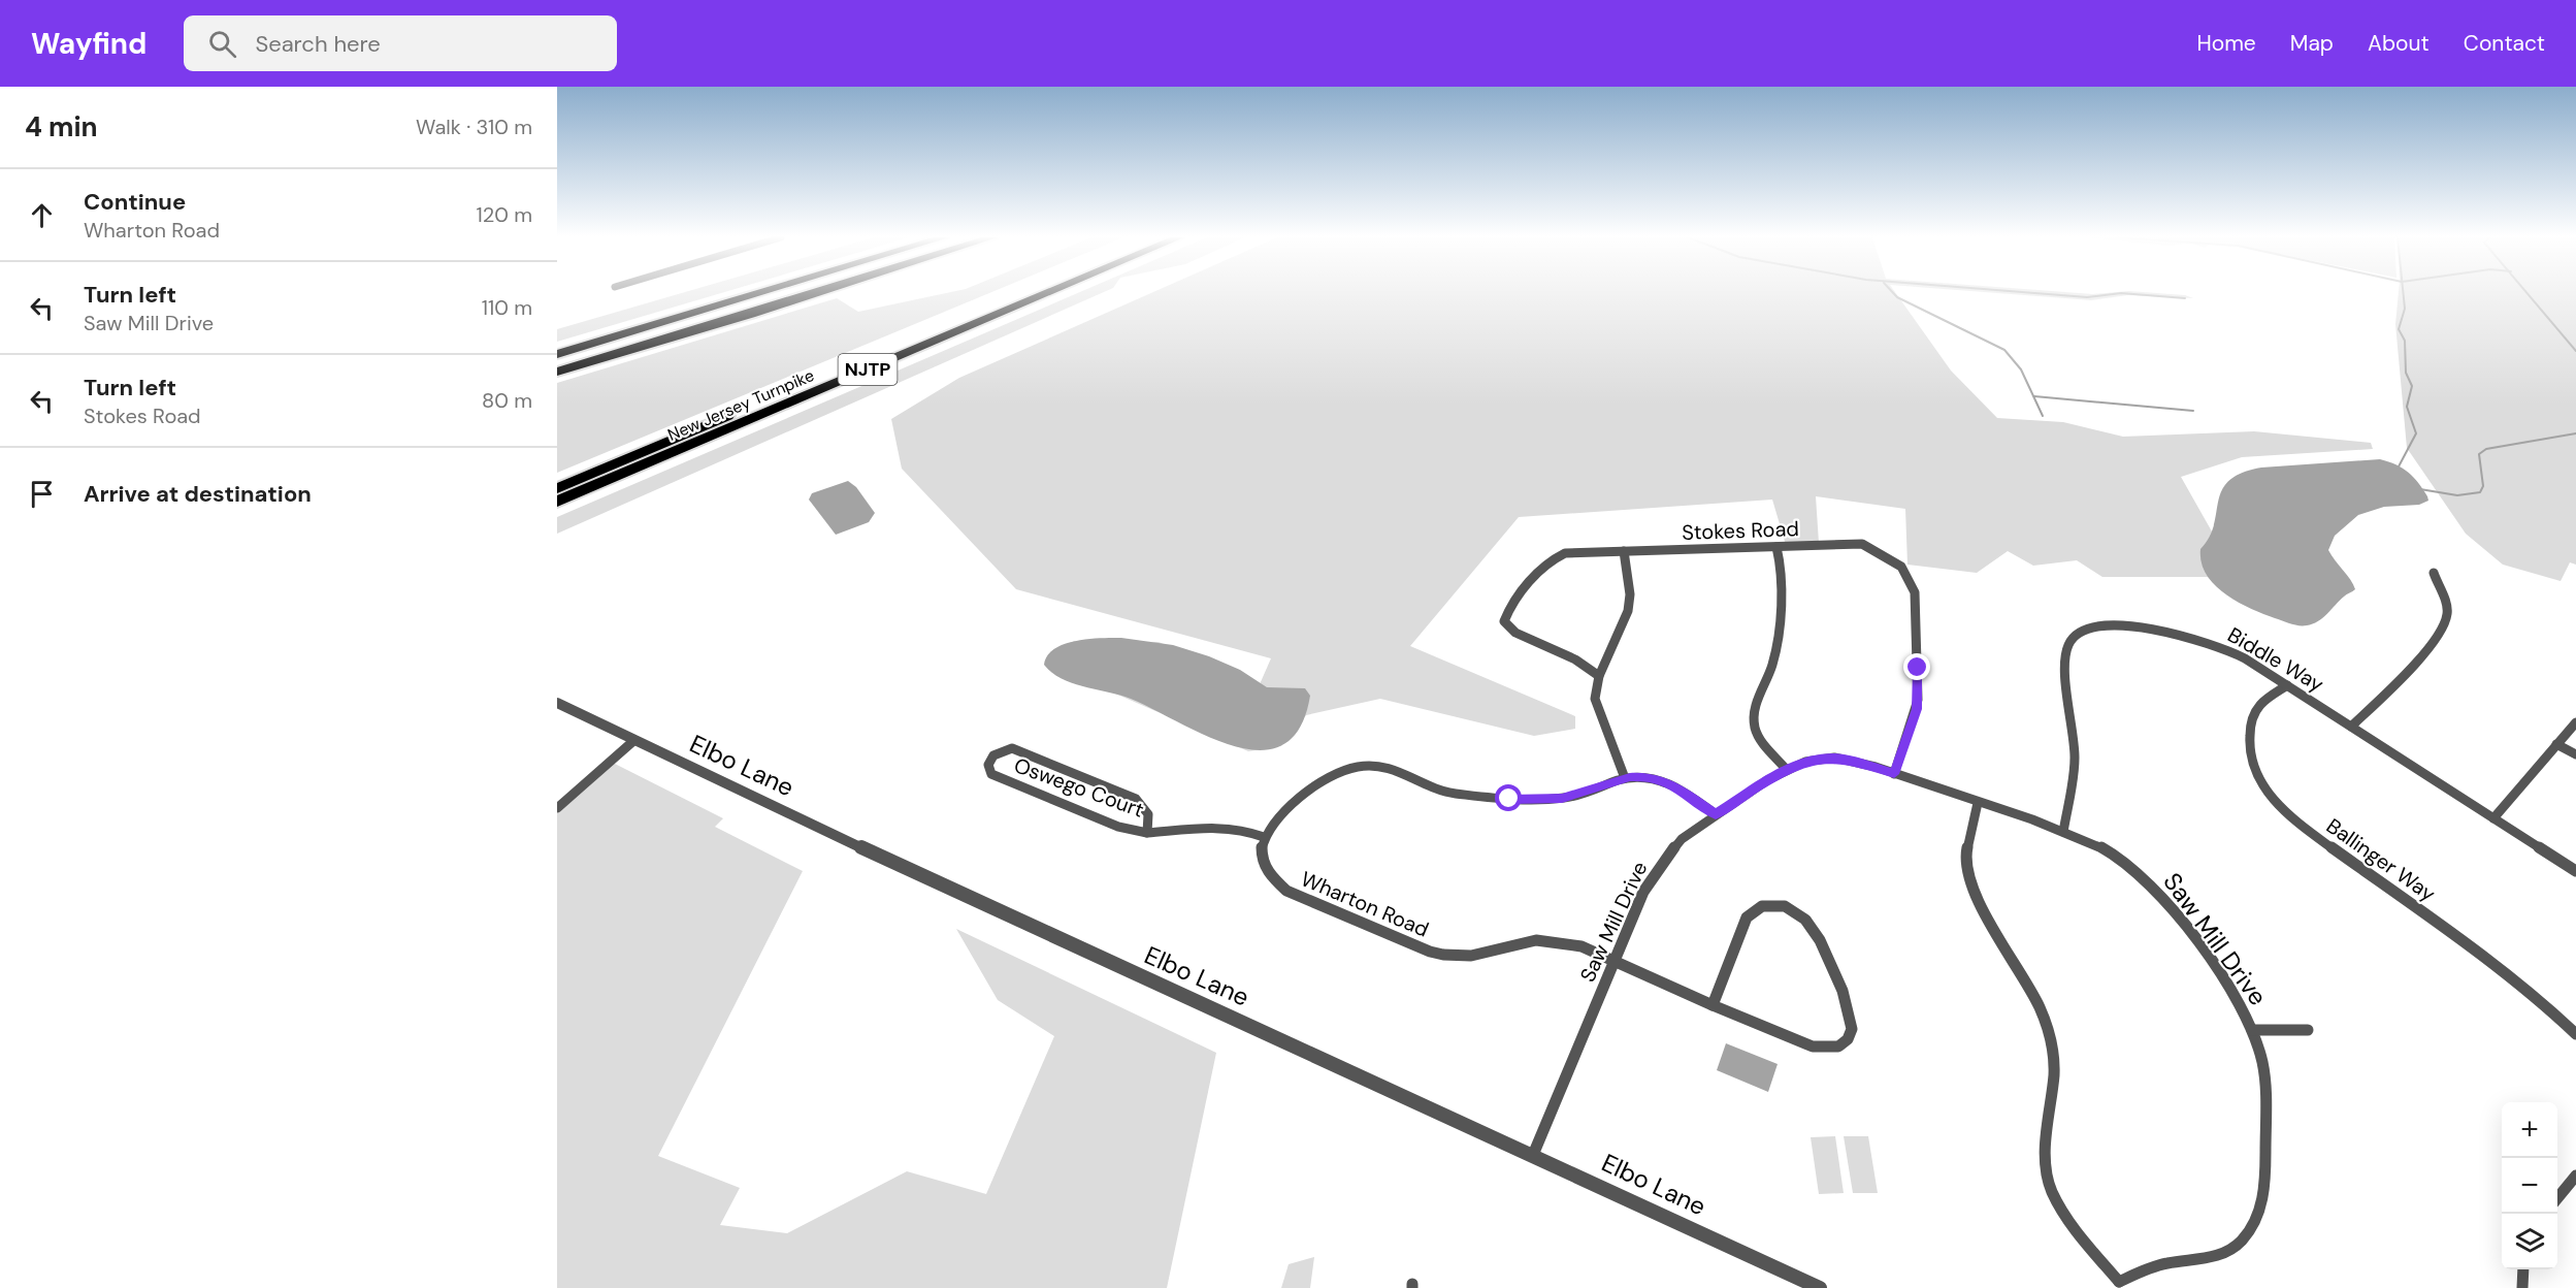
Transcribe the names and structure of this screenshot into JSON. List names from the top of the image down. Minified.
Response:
{"streets":{"highway":["NJTP","New Jersey Turnpike"],"street":["Stokes Road","Biddle Way","Elbo Lane","Oswego Court","Ballinger Way","Wharton Road","Saw Mill Drive"]},"crossings":[["Stokes Road","Saw Mill Drive"],["Biddle Way","Ballinger Way"],["Biddle Way","Saw Mill Drive"],["Elbo Lane","Saw Mill Drive"],["Oswego Court","Wharton Road"],["Wharton Road","Saw Mill Drive"]],"page":{"header":"Wayfind","search":"Search here","nav":["Home","Map","About","Contact"],"heading":["4 min","Walk · 310 m"],"list":[["Continue","Wharton Road","120 m"],["Turn left","Saw Mill Drive","110 m"],["Turn left","Stokes Road","80 m"],"Arrive at destination"],"map_buttons":["+","−"]}}
